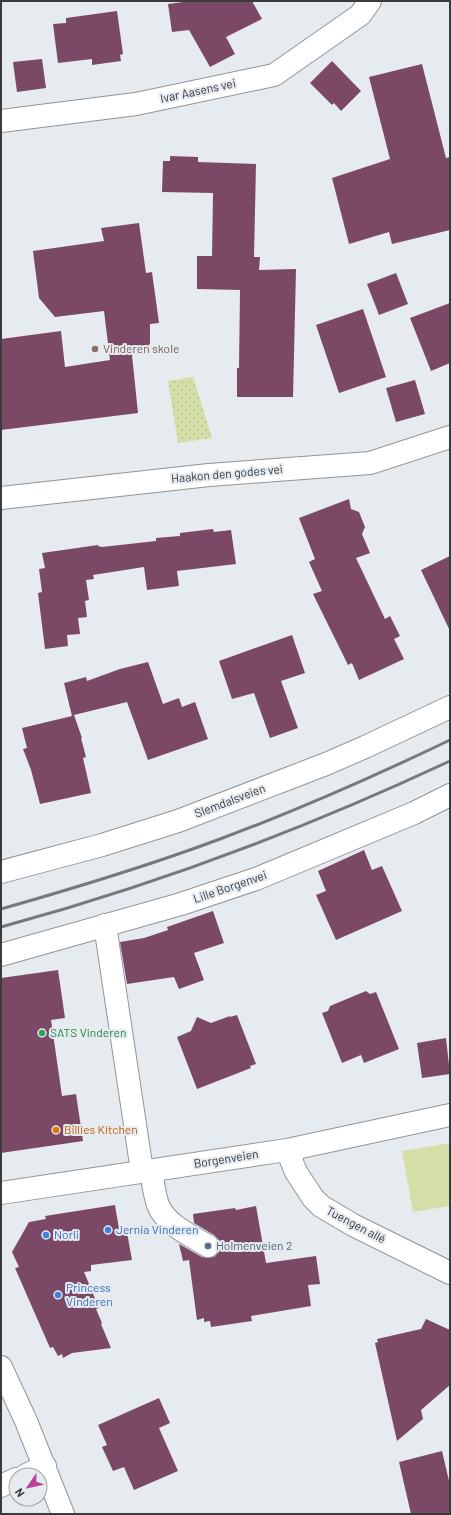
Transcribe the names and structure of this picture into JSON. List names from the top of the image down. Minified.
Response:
{"streets":{"street":["Ivar Aasens vei","Haakon den godes vei","Slemdalsveien","Lille Borgenvei","Borgenveien","Tuengen allé"]},"crossings":[["Borgenveien","Tuengen allé"]],"places":["Vinderen skole","SATS Vinderen","Billies Kitchen","Jernia Vinderen","Norli","Holmenveien 2","Princess Vinderen"],"north":"bottom left"}
